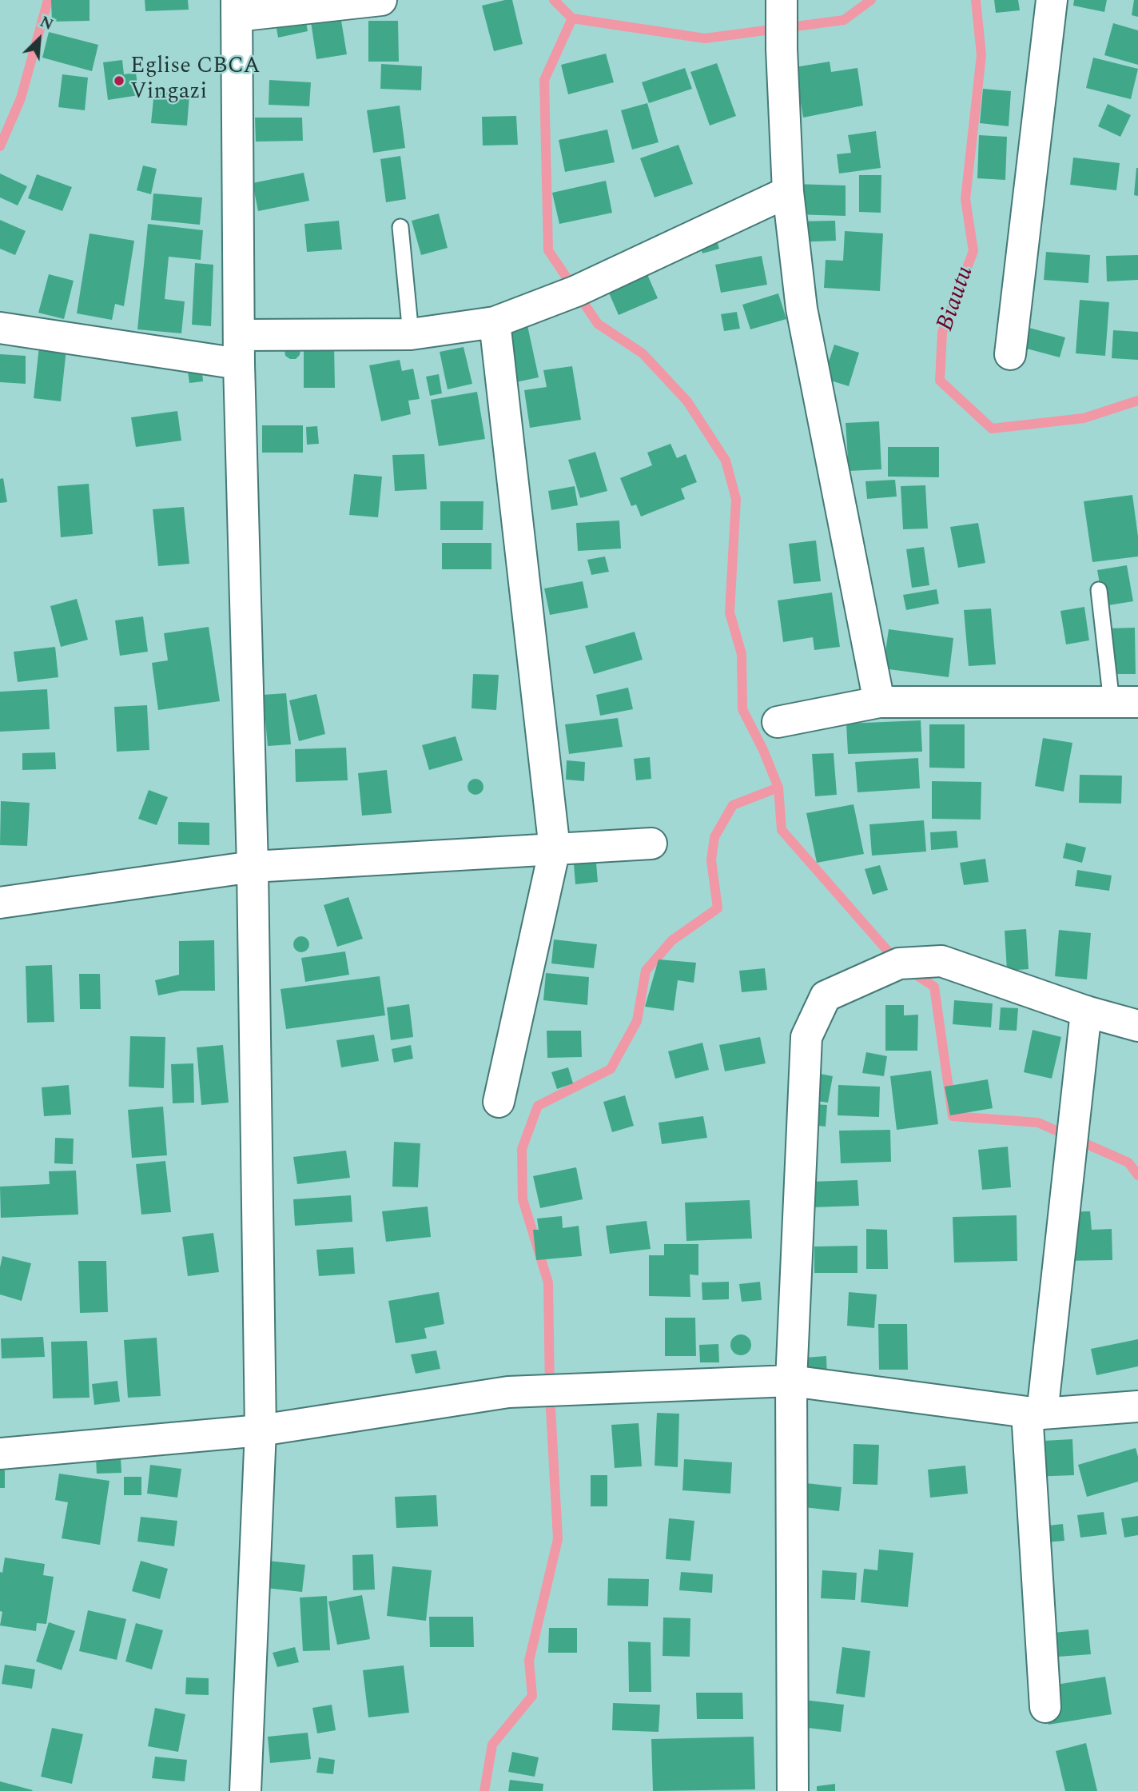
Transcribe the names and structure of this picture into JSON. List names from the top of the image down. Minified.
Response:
{"water":["Biautu"],"places":["Eglise CBCA Vingazi"],"north":"top right"}
